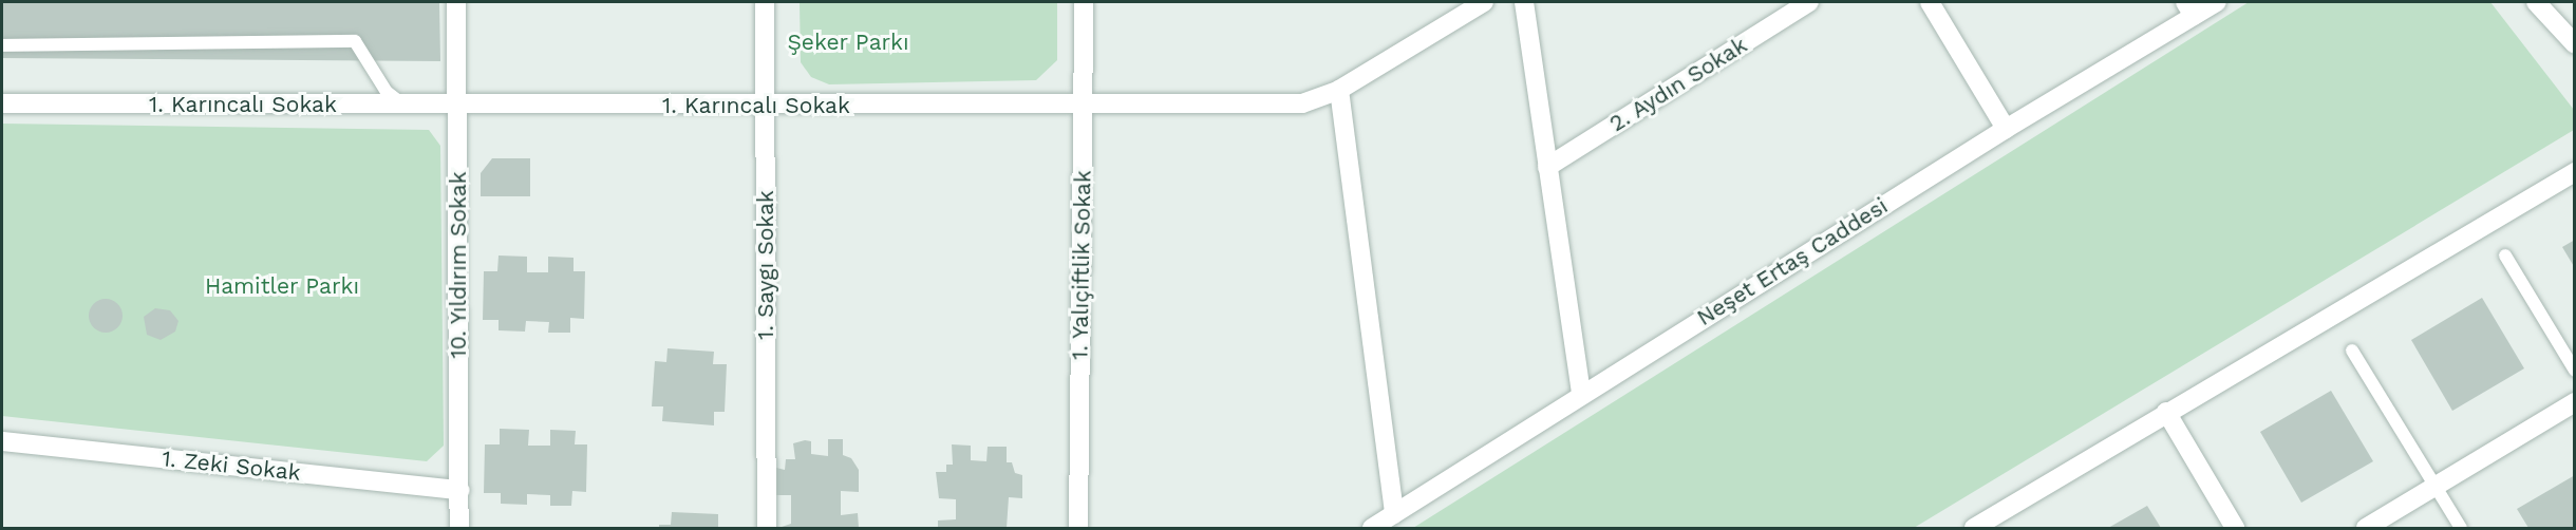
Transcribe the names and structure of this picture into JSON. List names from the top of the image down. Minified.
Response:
{"streets":{"street":["2. Aydın Sokak","1. Karıncalı Sokak","Neşet Ertaş Caddesi","10. Yıldırım Sokak","1. Saygı Sokak","1. Yalıçiftlik Sokak","1. Zeki Sokak"]},"crossings":[["1. Karıncalı Sokak","10. Yıldırım Sokak"],["1. Karıncalı Sokak","1. Saygı Sokak"],["1. Karıncalı Sokak","1. Yalıçiftlik Sokak"],["10. Yıldırım Sokak","1. Zeki Sokak"]],"parks":["Şeker Parkı","Hamitler Parkı"]}
